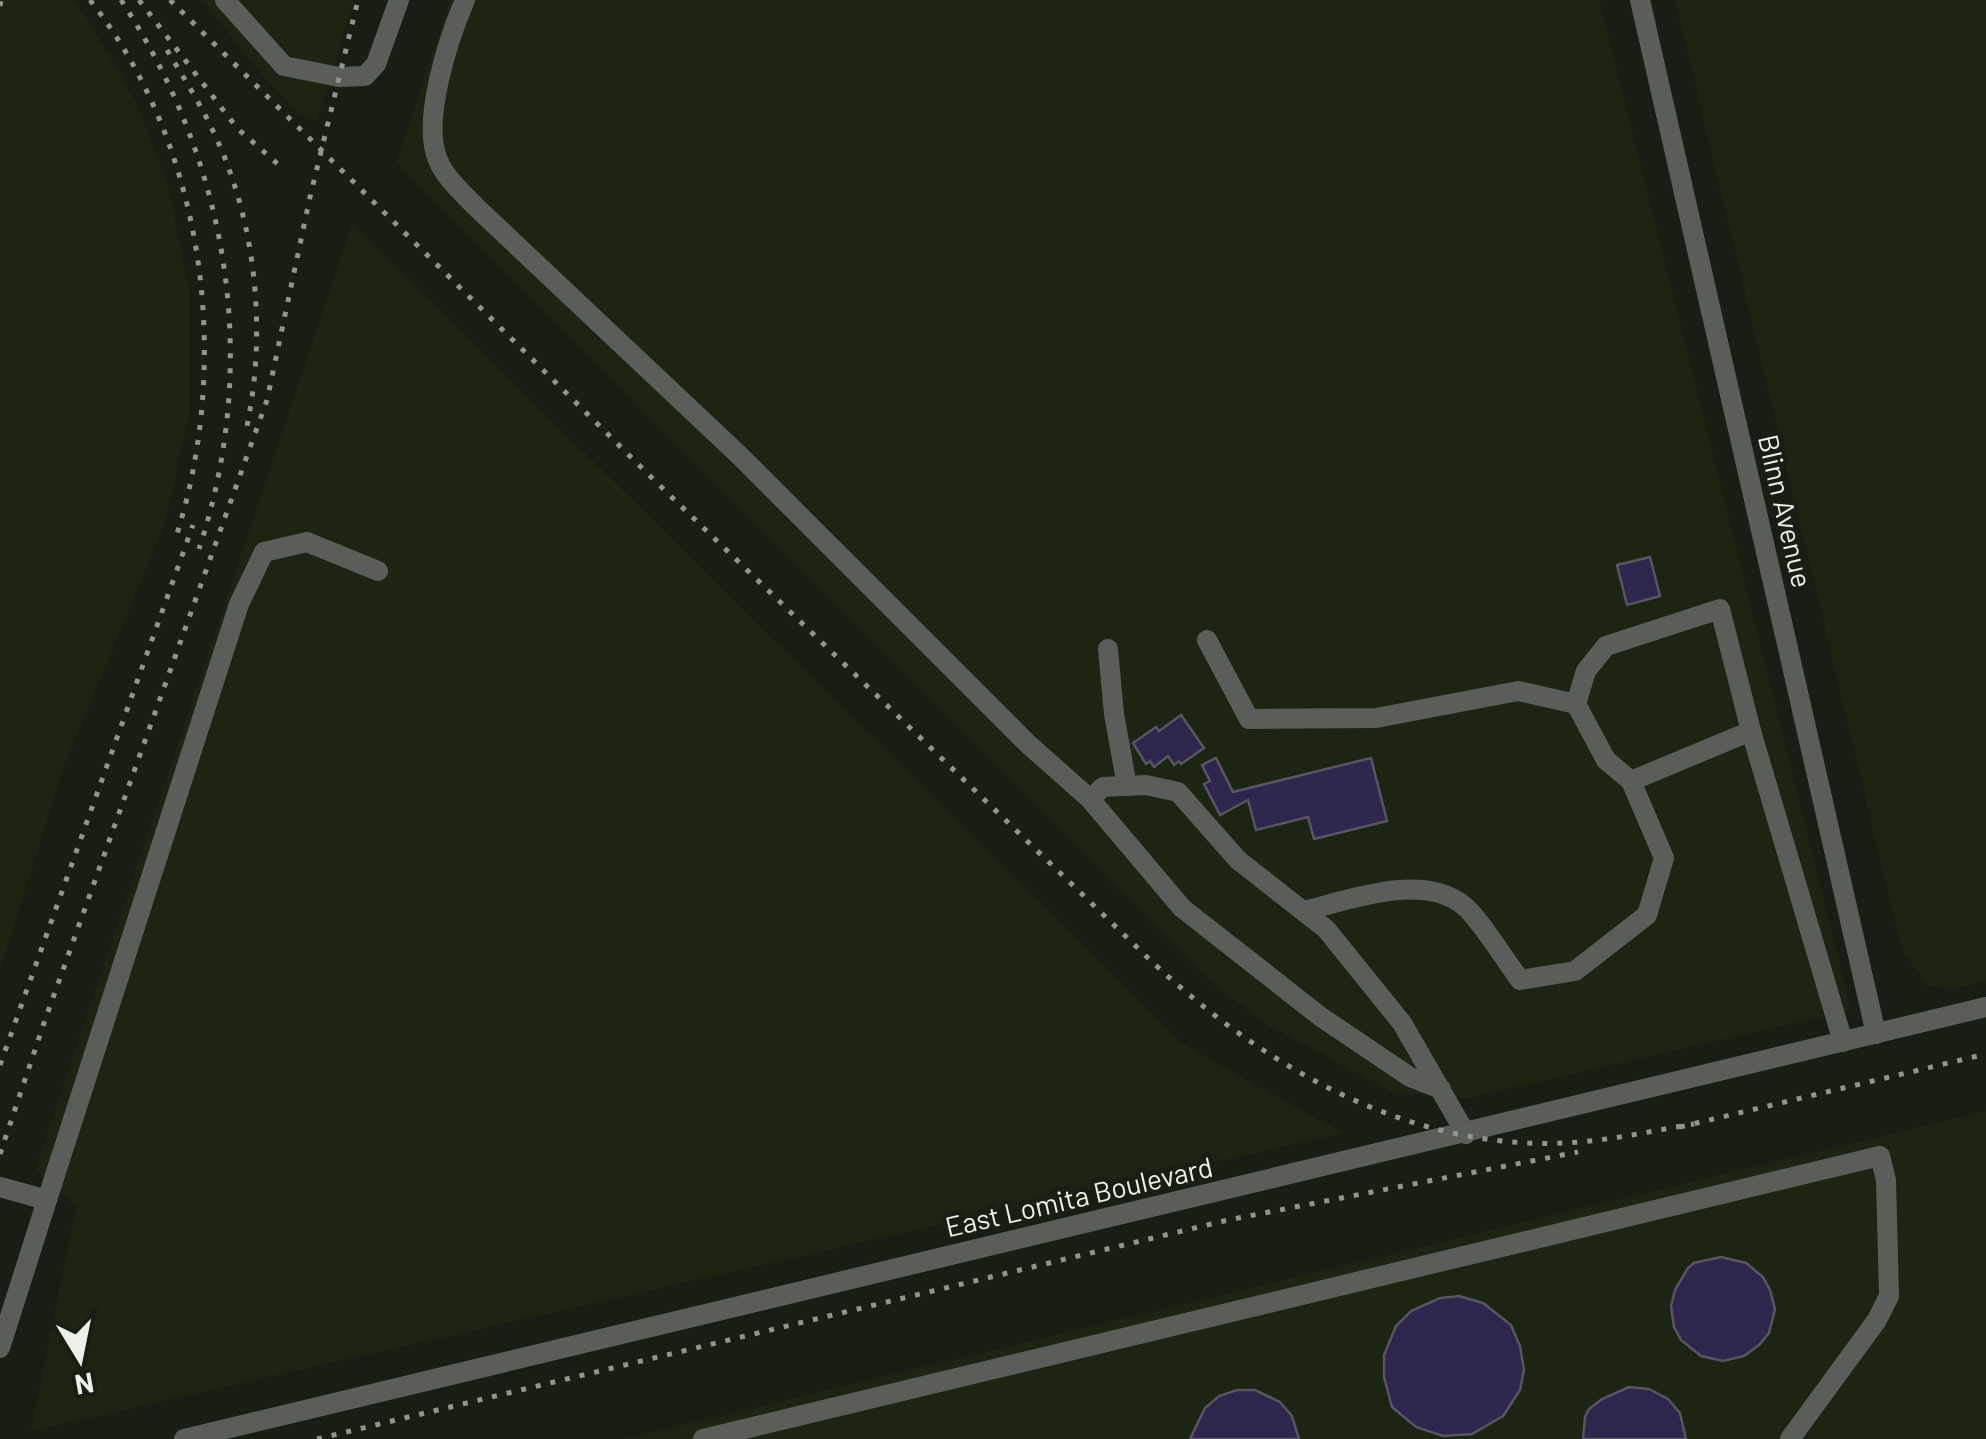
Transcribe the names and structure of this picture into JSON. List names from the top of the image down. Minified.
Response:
{"streets":{"street":["Blinn Avenue","East Lomita Boulevard"]},"crossings":[["Blinn Avenue","East Lomita Boulevard"]],"north":"bottom"}
